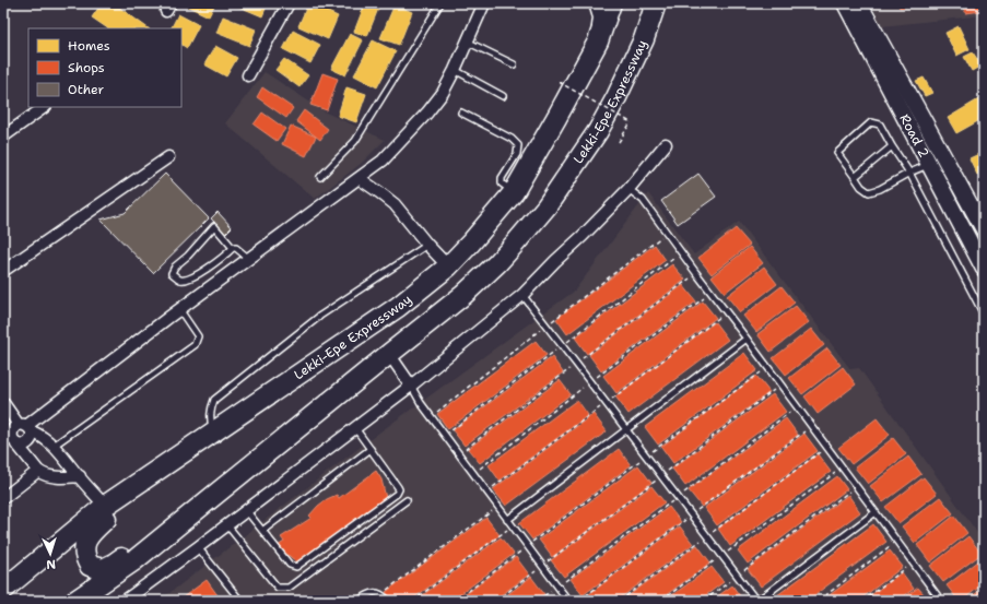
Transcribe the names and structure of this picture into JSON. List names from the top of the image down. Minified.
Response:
{"streets":{"highway":["Lekki-Epe Expressway"],"street":["Road 2"]},"legend":["Homes","Shops","Other"],"north":"bottom"}
